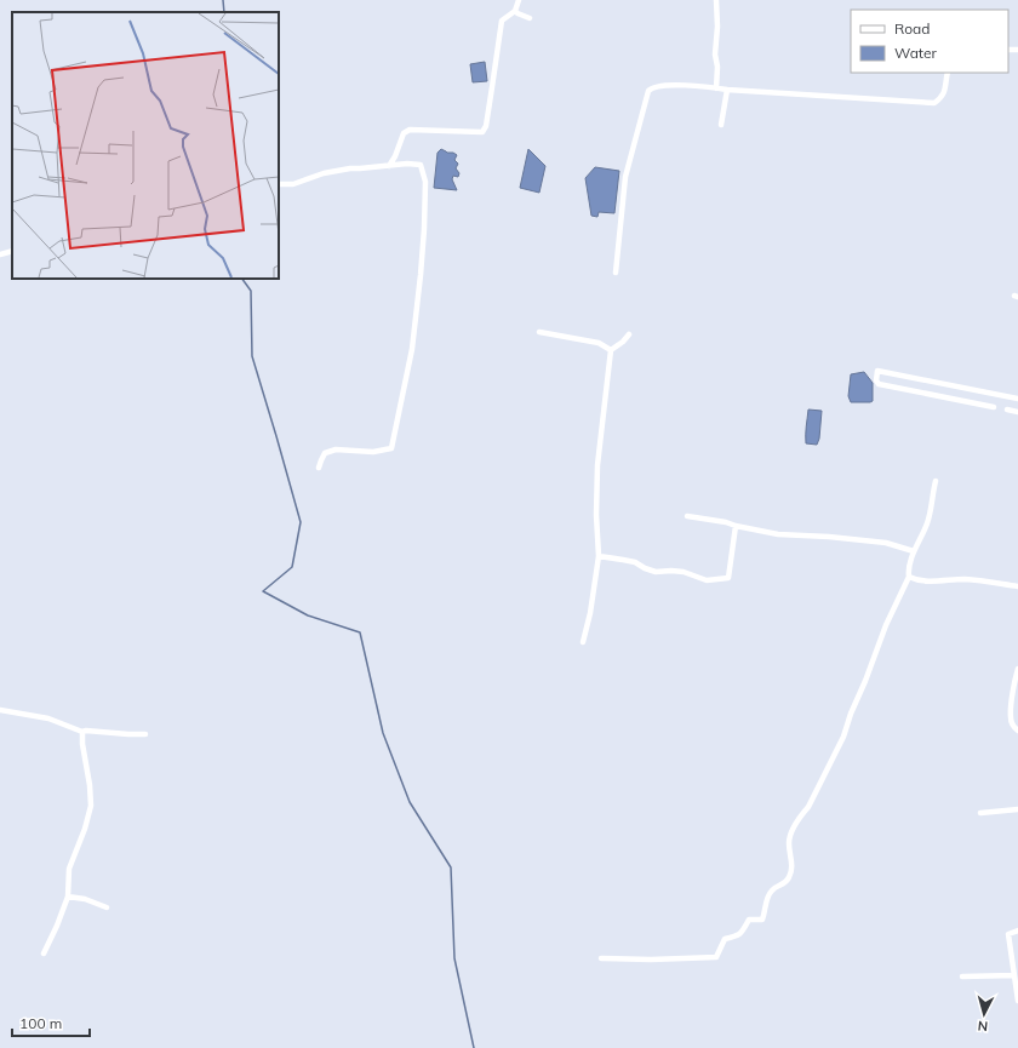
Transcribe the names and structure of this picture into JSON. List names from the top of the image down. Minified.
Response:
{"legend":["Road","Water"],"scale_bar":"100 m","north":"bottom"}
